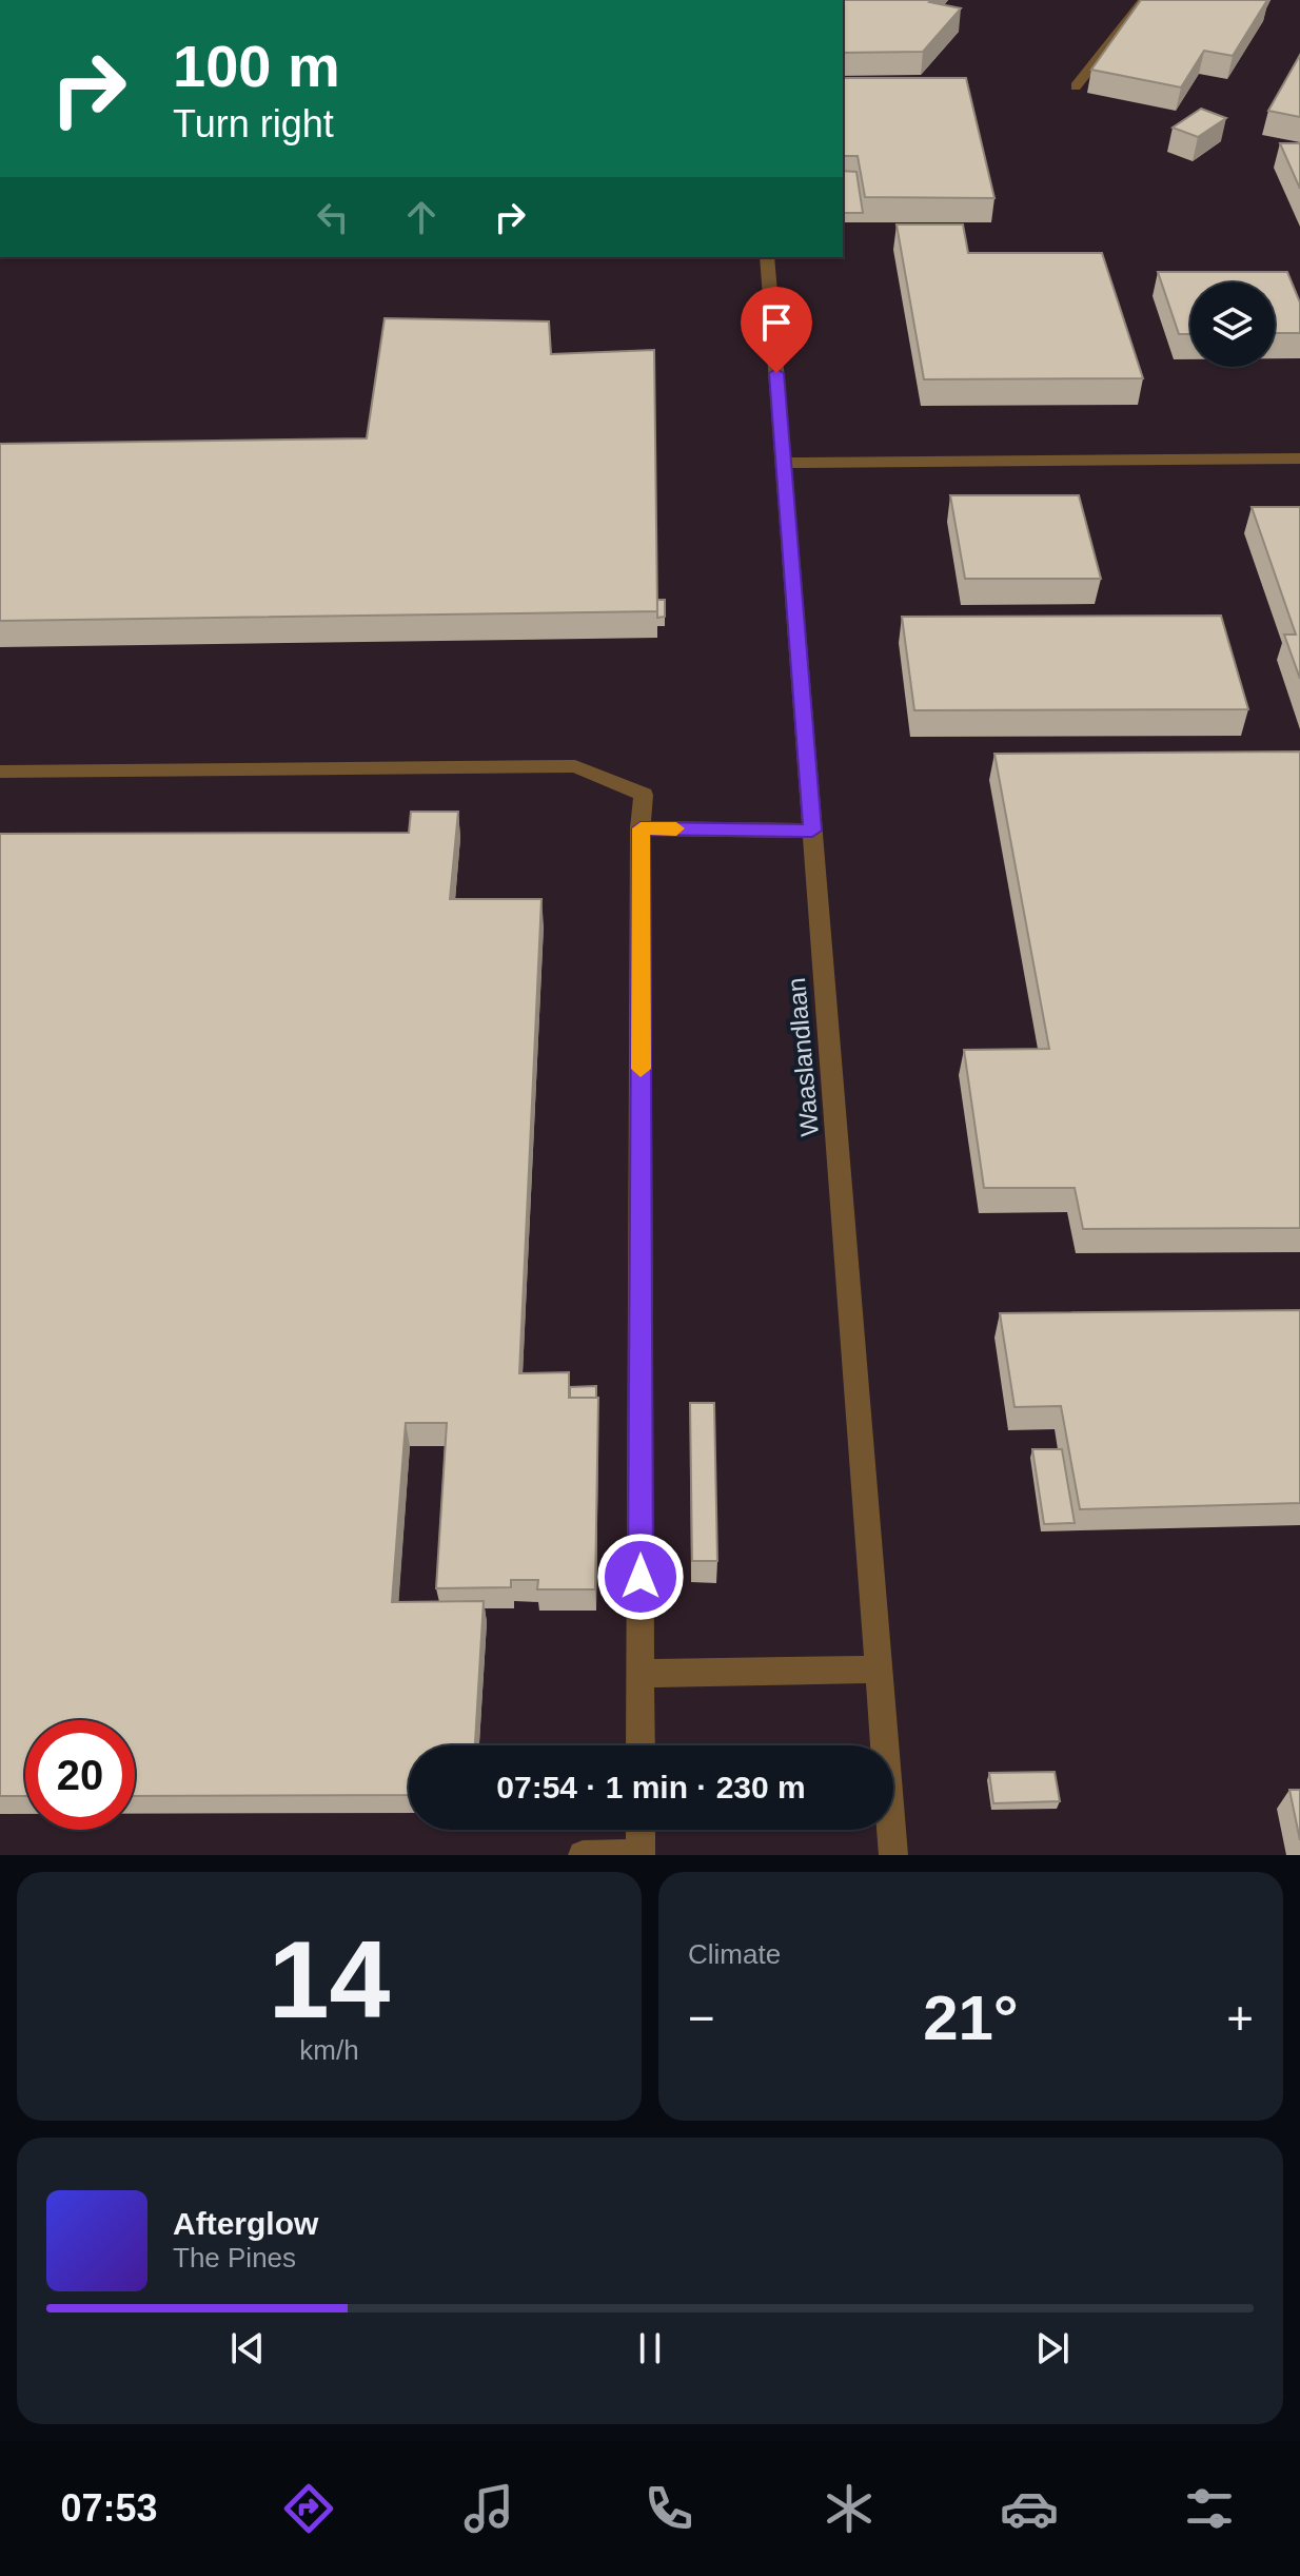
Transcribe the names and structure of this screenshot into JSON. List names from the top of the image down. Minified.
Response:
{"streets":{"street":["Waaslandlaan"]},"page":{"turn":["100 m","Turn right"],"limit":"20","trip":"07:54 · 1 min · 230 m","tile":[["14","km/h"],"Climate"],"heat":["−","21°","+"],"song":["Afterglow","The Pines"],"tabs":"07:53"}}
